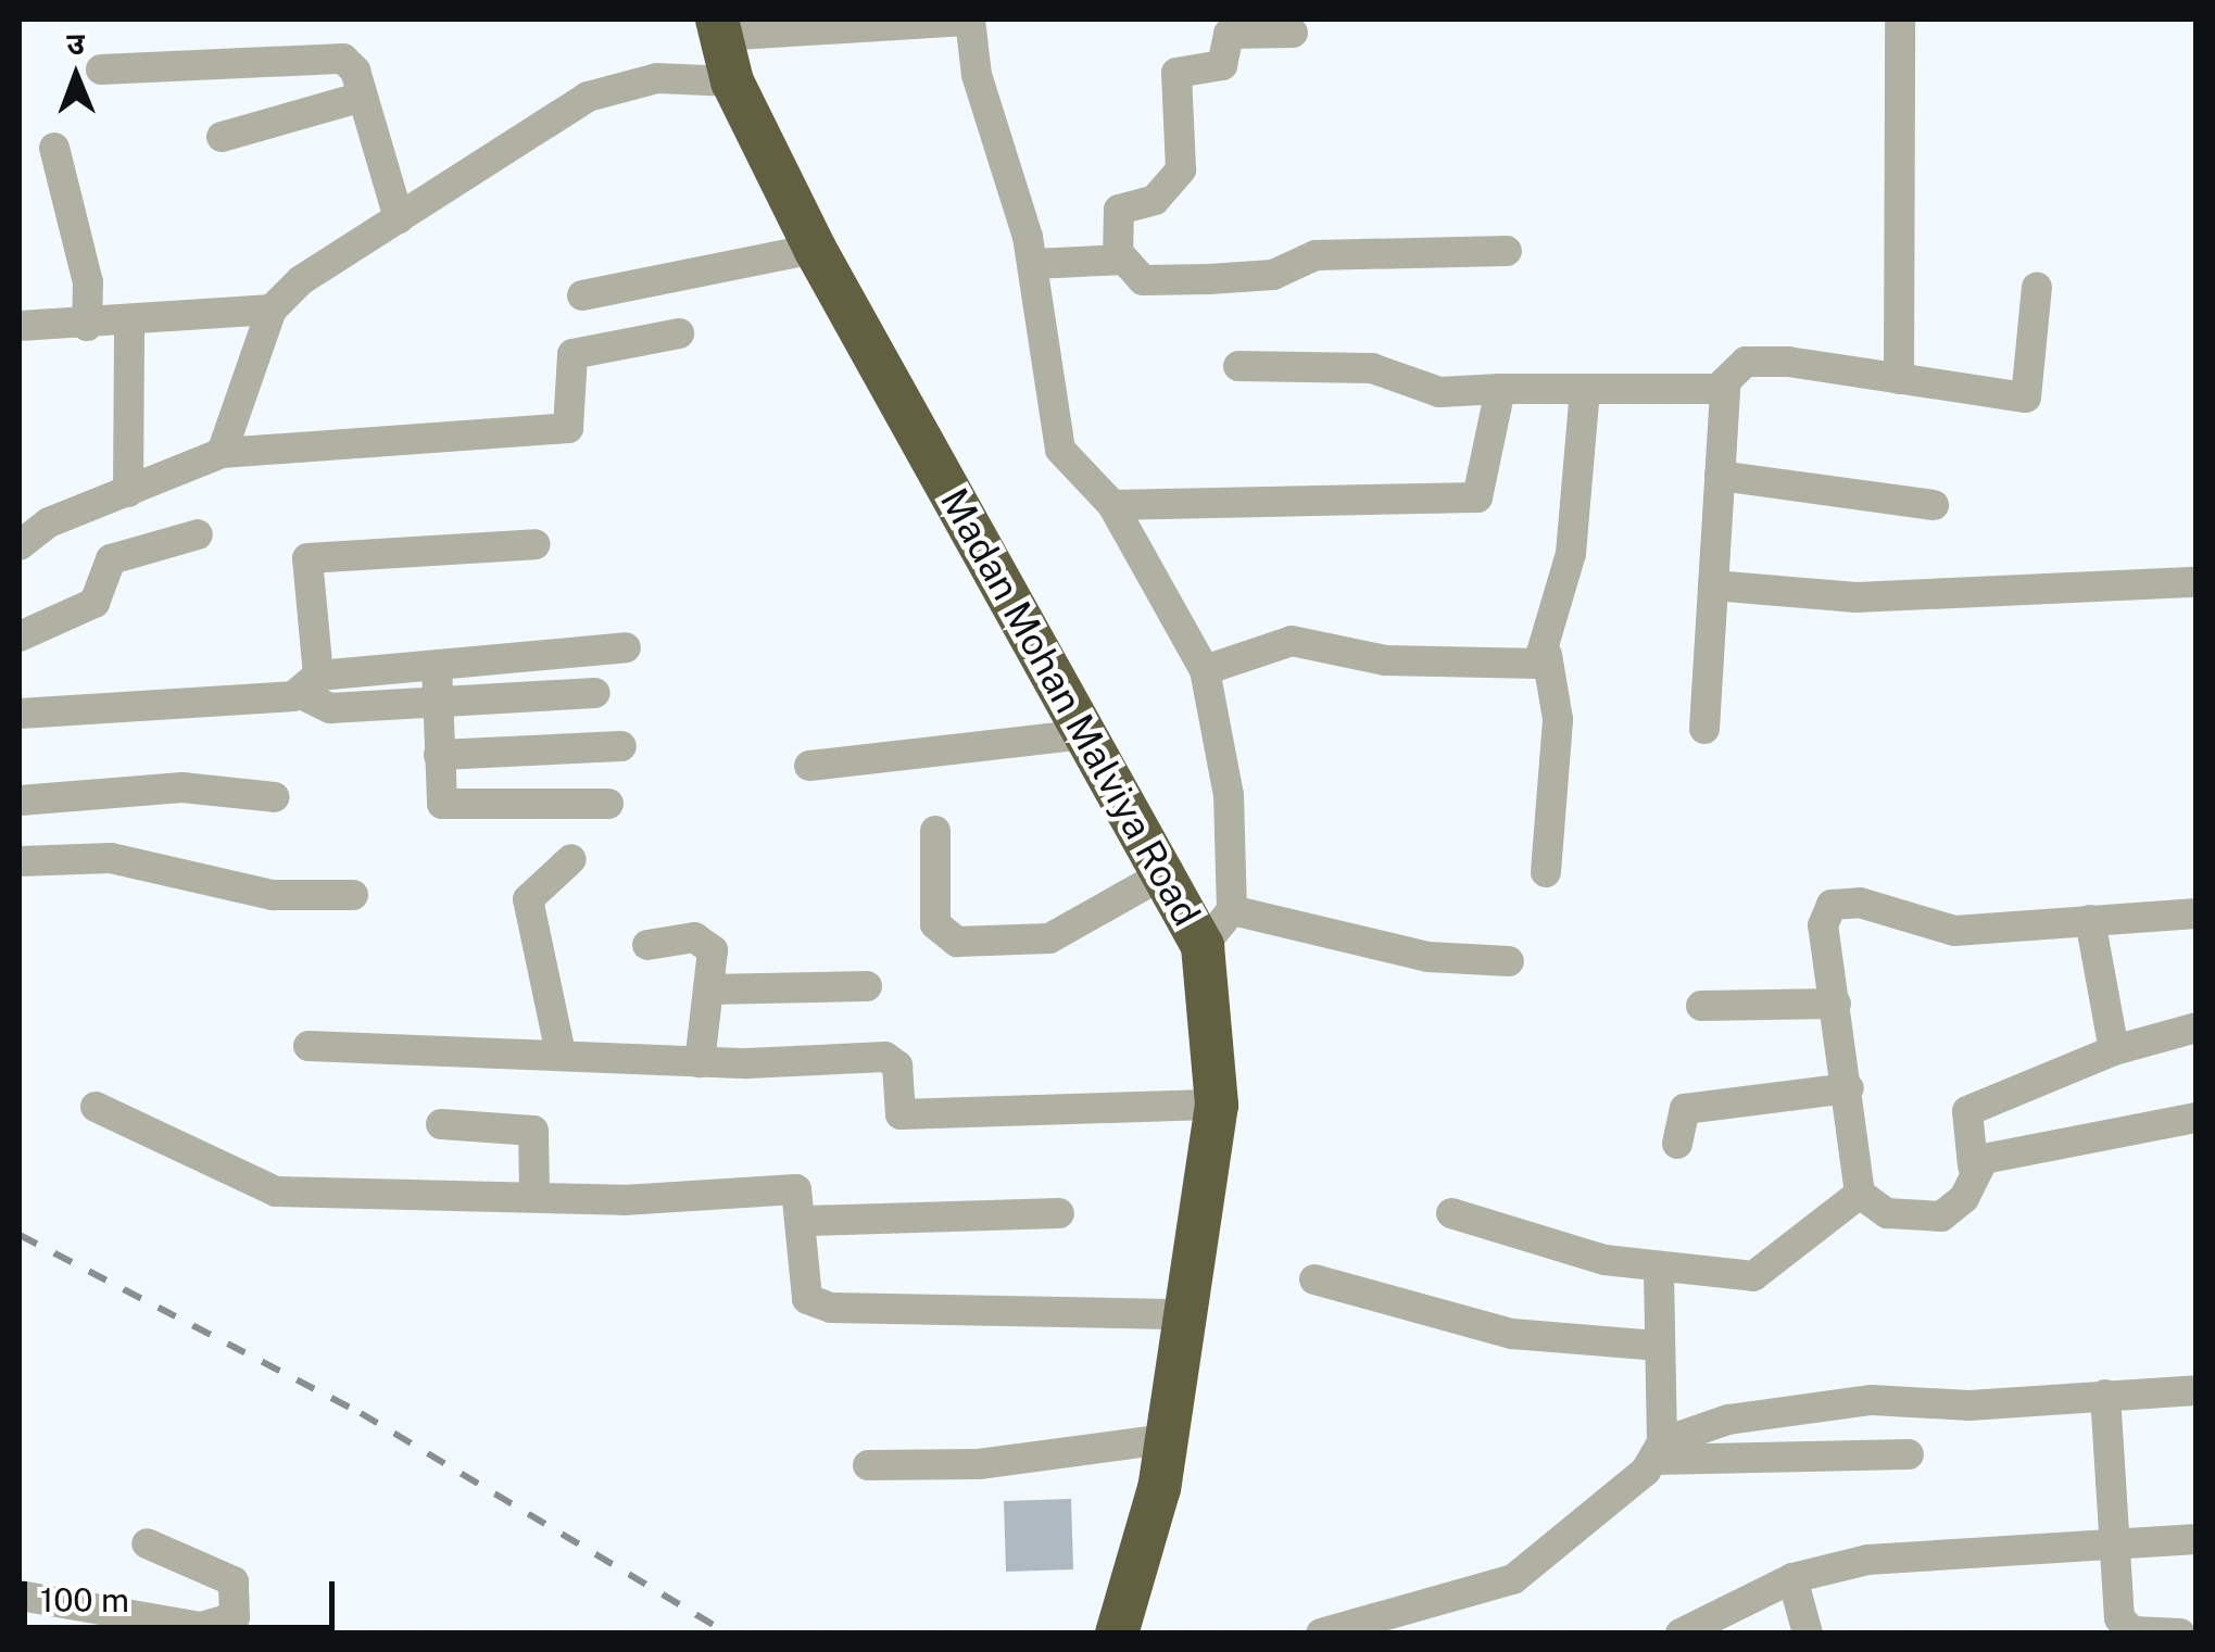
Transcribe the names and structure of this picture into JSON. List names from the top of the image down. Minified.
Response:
{"streets":{"highway":["Madan Mohan Malviya Road"]},"scale_bar":"100 m","north":"top"}
